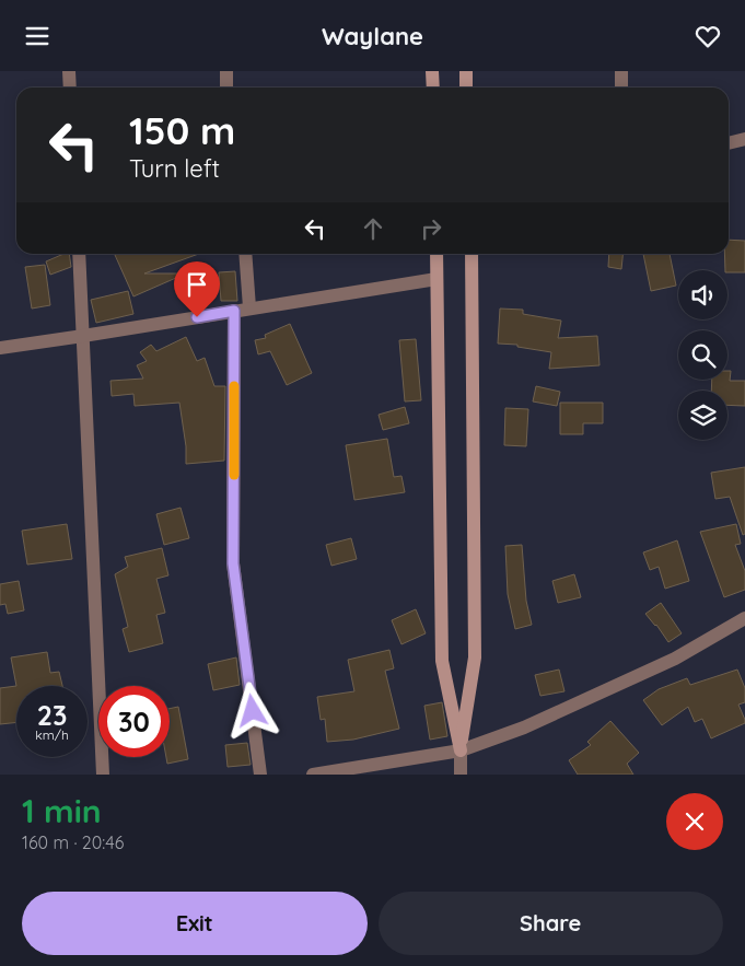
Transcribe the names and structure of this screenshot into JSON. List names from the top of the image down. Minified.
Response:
{"page":{"header":"Waylane","turn":["150 m","Turn left"],"speed":"23 km/h","limit":"30","heading":["1 min","160 m · 20:46"],"buttons":["Exit","Share"]}}
